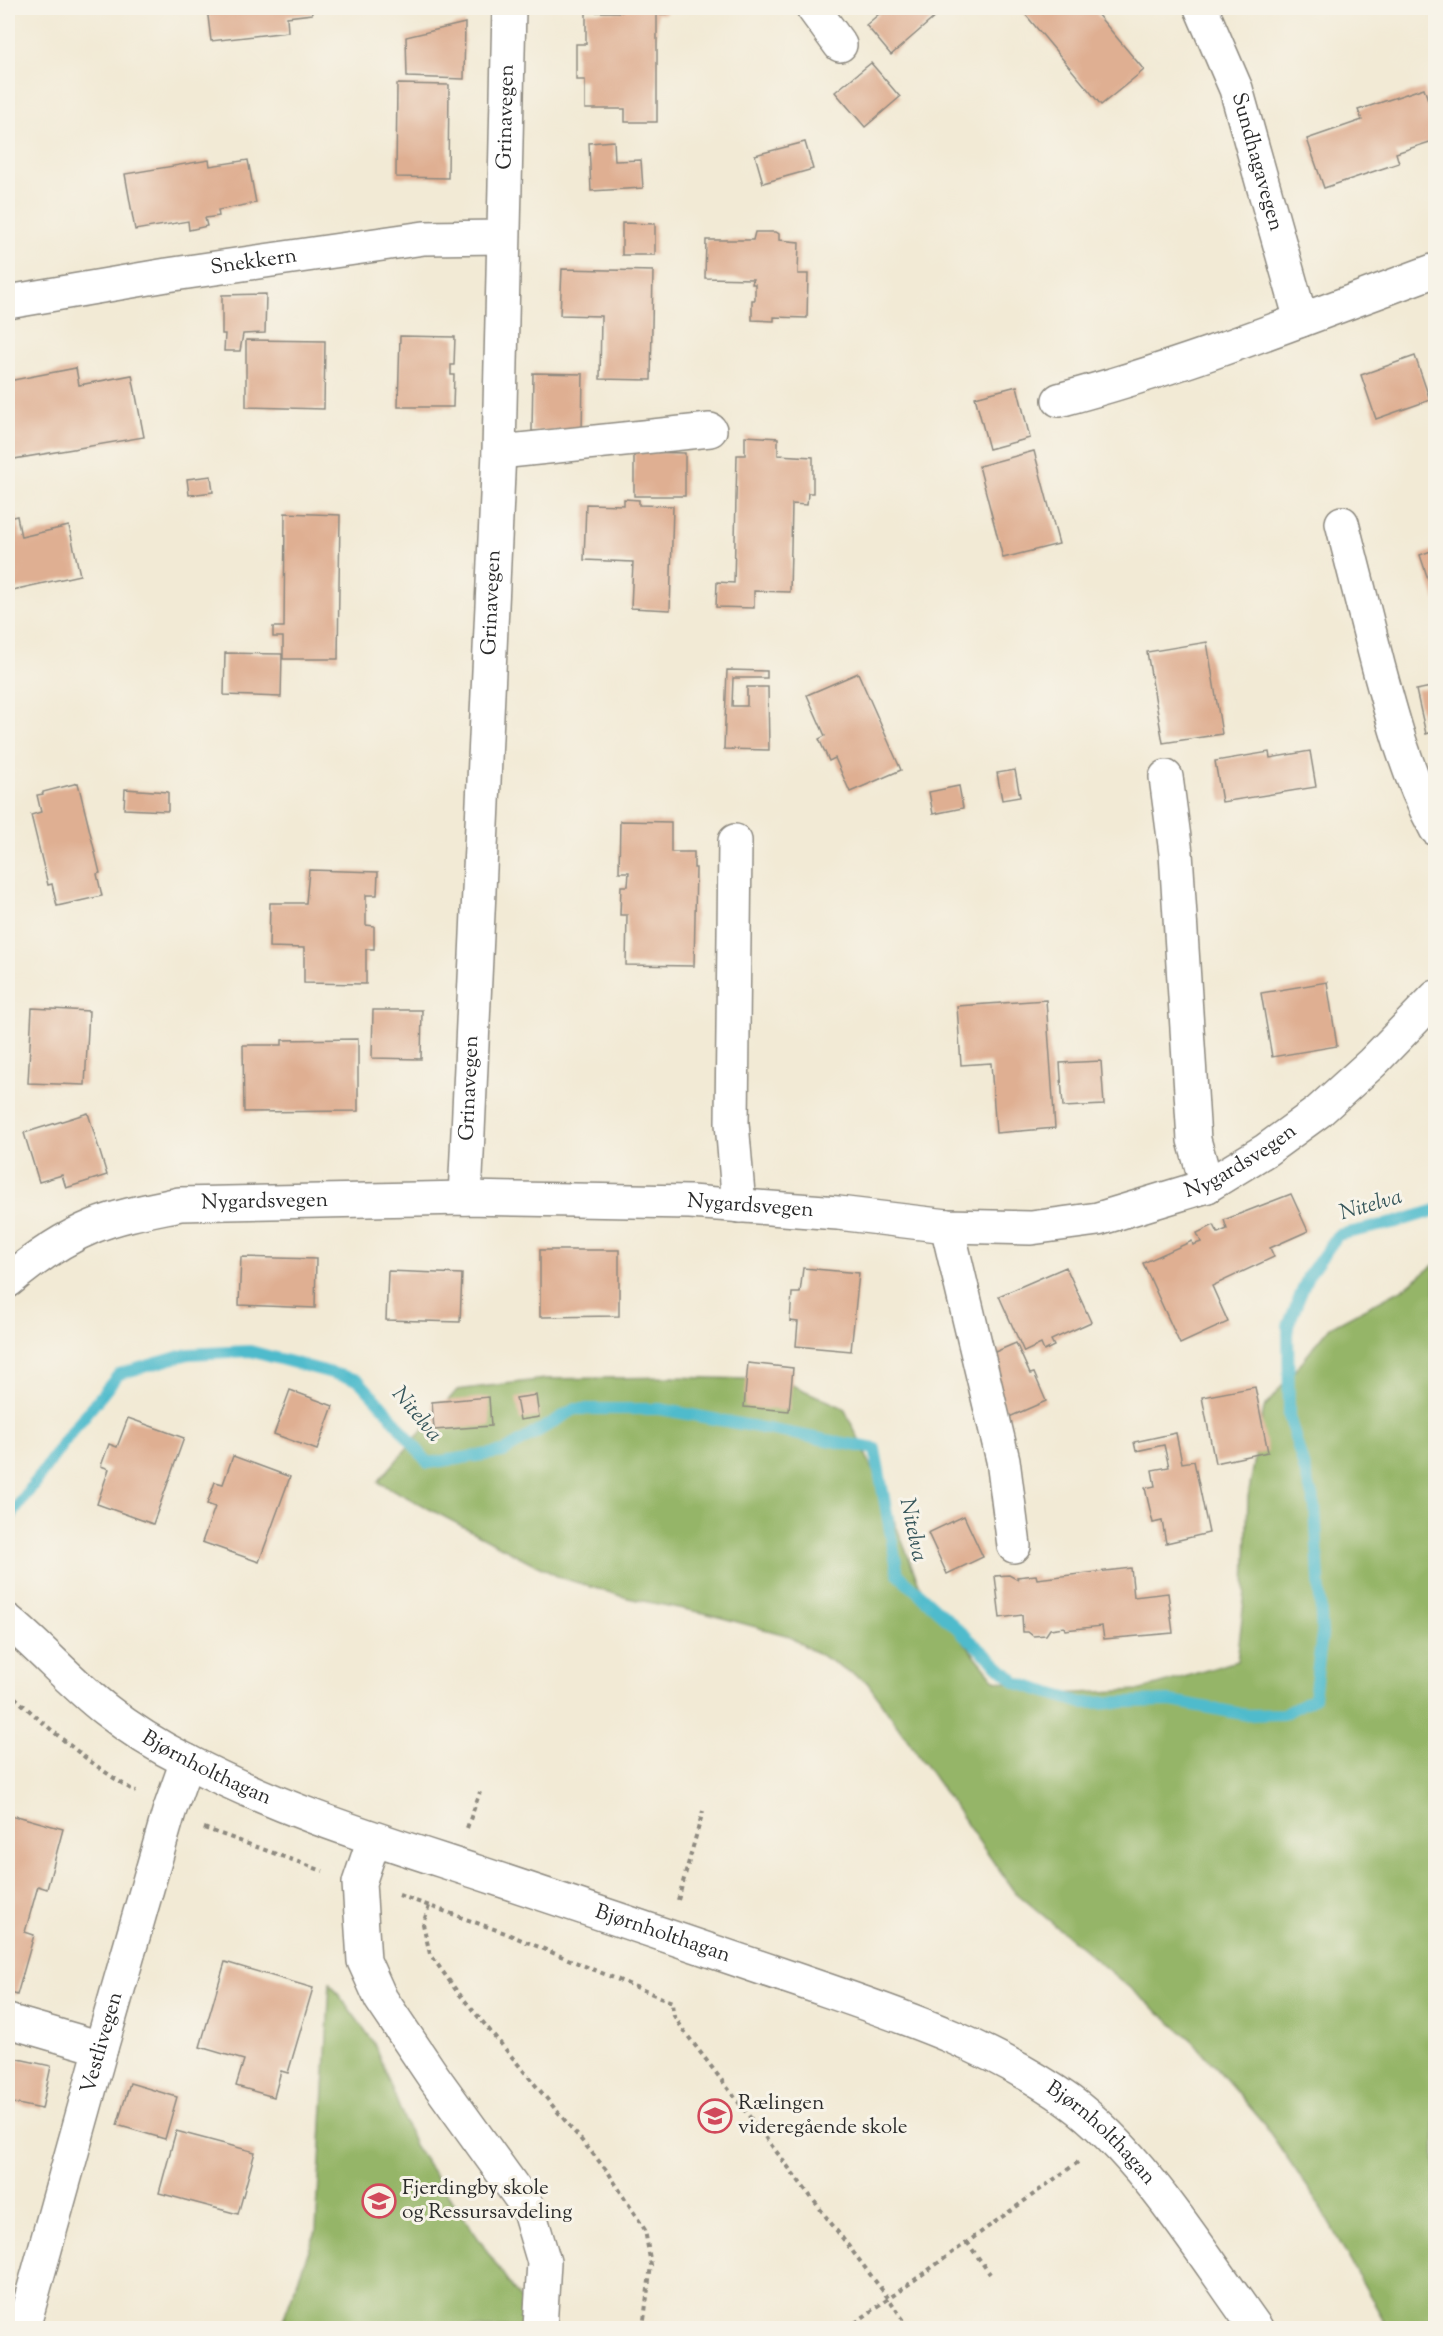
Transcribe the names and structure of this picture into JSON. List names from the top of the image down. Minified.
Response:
{"streets":{"street":["Grinavegen","Sundhagavegen","Snekkern","Nygardsvegen","Bjørnholthagan","Vestlivegen"]},"crossings":[["Grinavegen","Snekkern"],["Grinavegen","Nygardsvegen"],["Bjørnholthagan","Vestlivegen"]],"water":["Nitelva"],"places":{"school or university":["Rælingen videregående skole","Fjerdingby skole og Ressursavdeling"]}}
